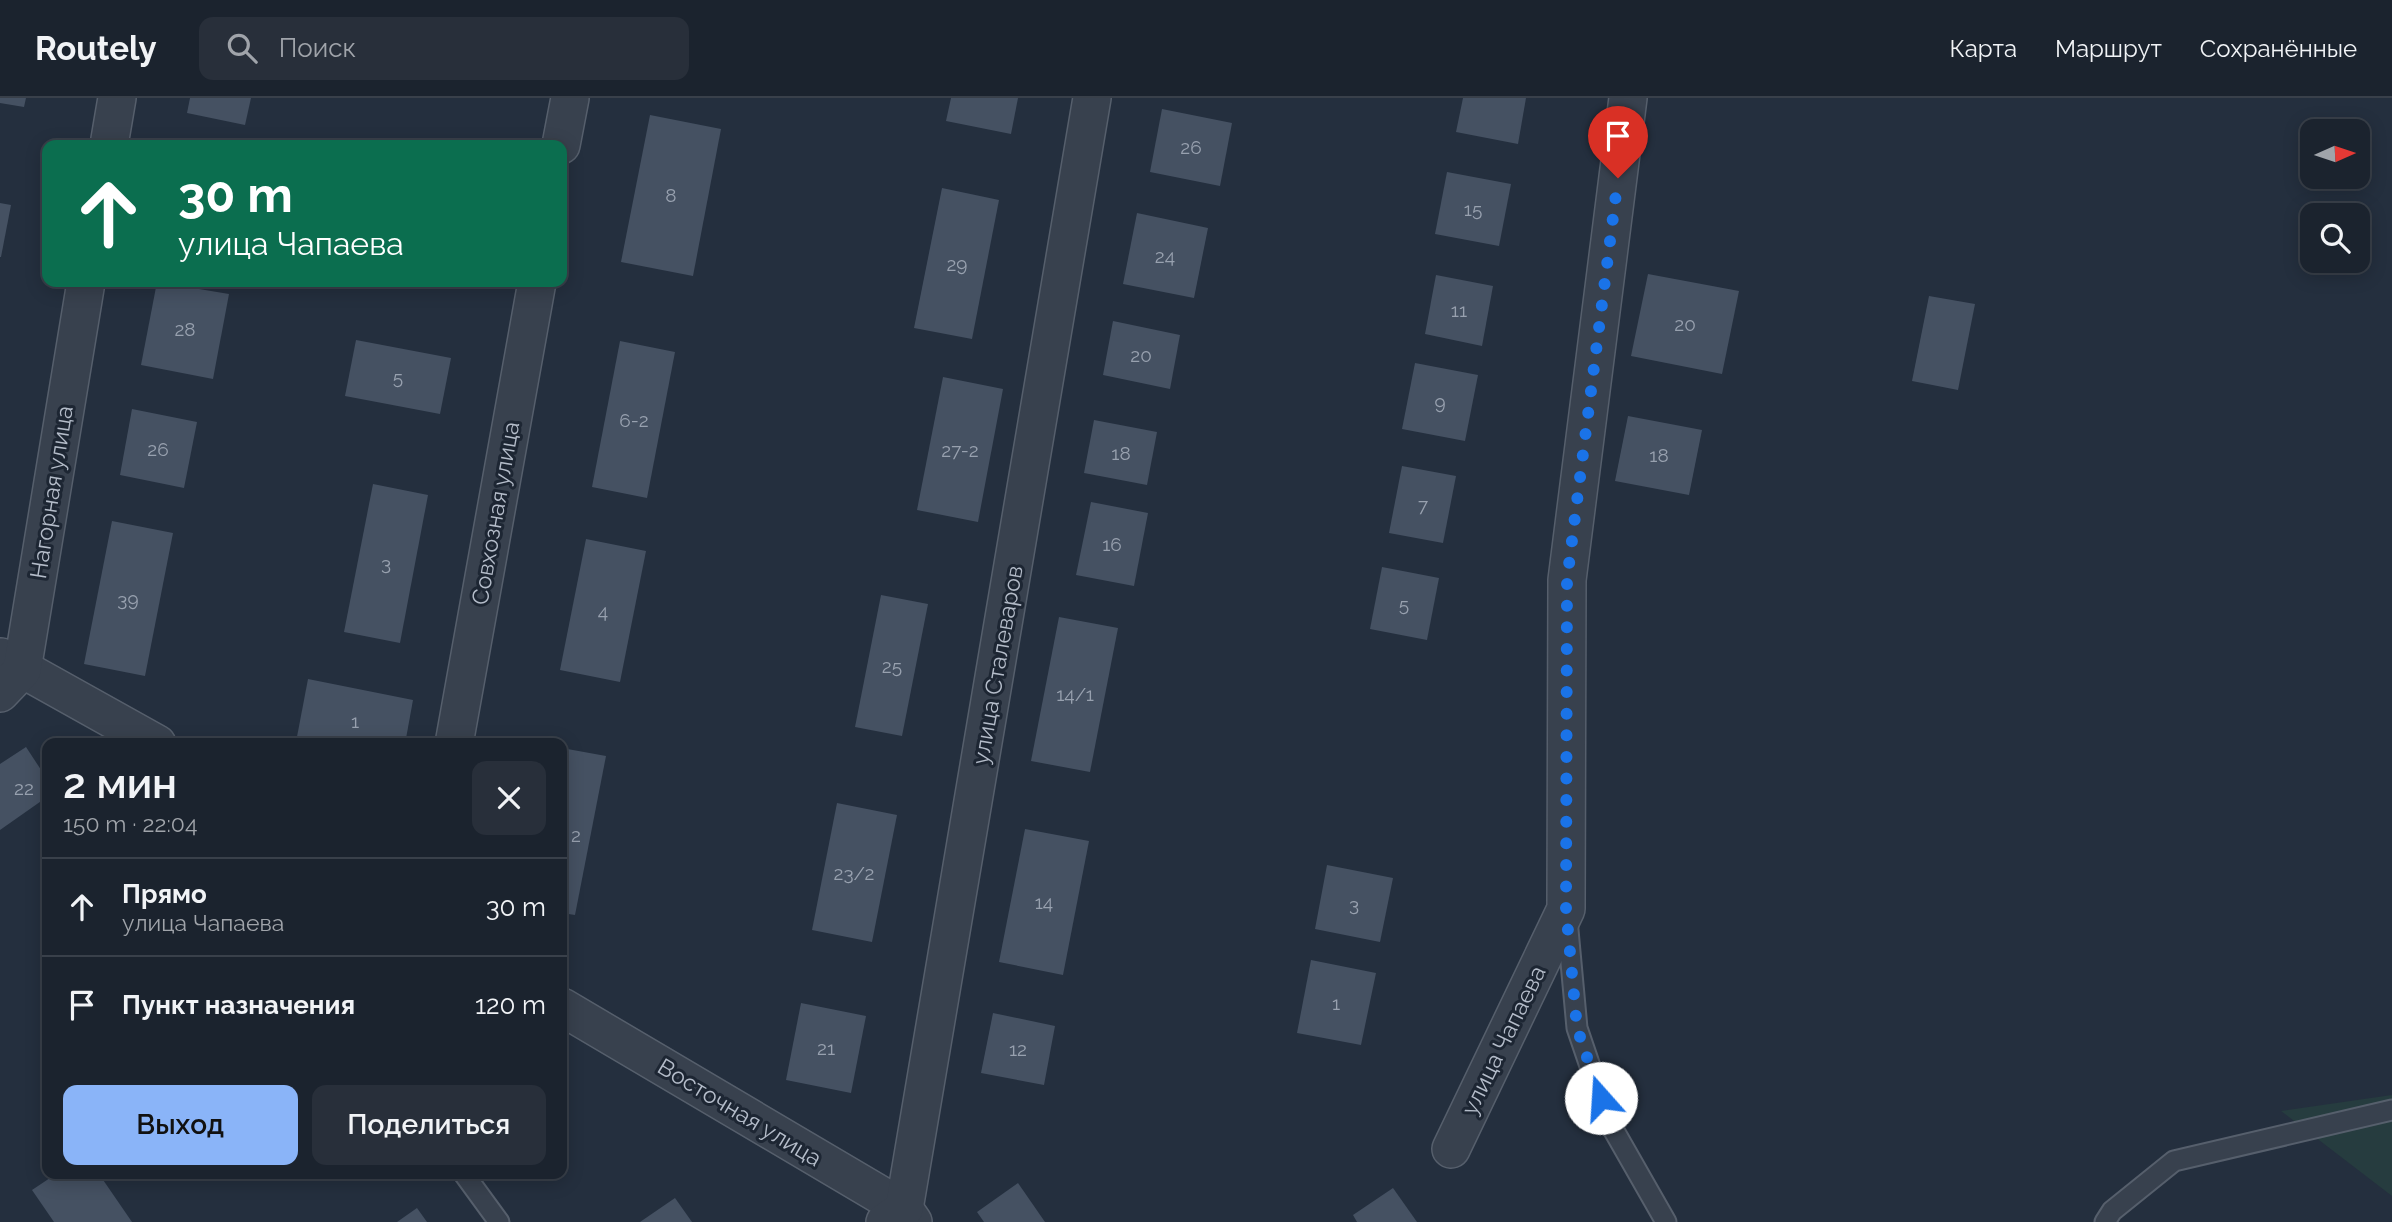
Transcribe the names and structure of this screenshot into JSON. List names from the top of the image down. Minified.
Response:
{"streets":{"street":["Нагорная улица","Совхозная улица","улица Сталеваров","улица Чапаева","Восточная улица"]},"crossings":[["улица Сталеваров","Восточная улица"]],"house_numbers":["26","8","15","24","29","11","20","28","20","5","9","6-2","26","27-2","18","18","7","16","3","39","5","4","25","14/1","1","22","2","23/2","14","3","1","21","12"],"north":"right","page":{"header":"Routely","search":"Поиск","nav":["Карта","Маршрут","Сохранённые"],"turn":["30 m","улица Чапаева"],"heading":["2 мин","150 m · 22:04"],"list":[{"name":"Прямо","note":"улица Чапаева","value":"30 m"},{"name":"Пункт назначения","value":"120 m"}],"buttons":["Выход","Поделиться"]}}
